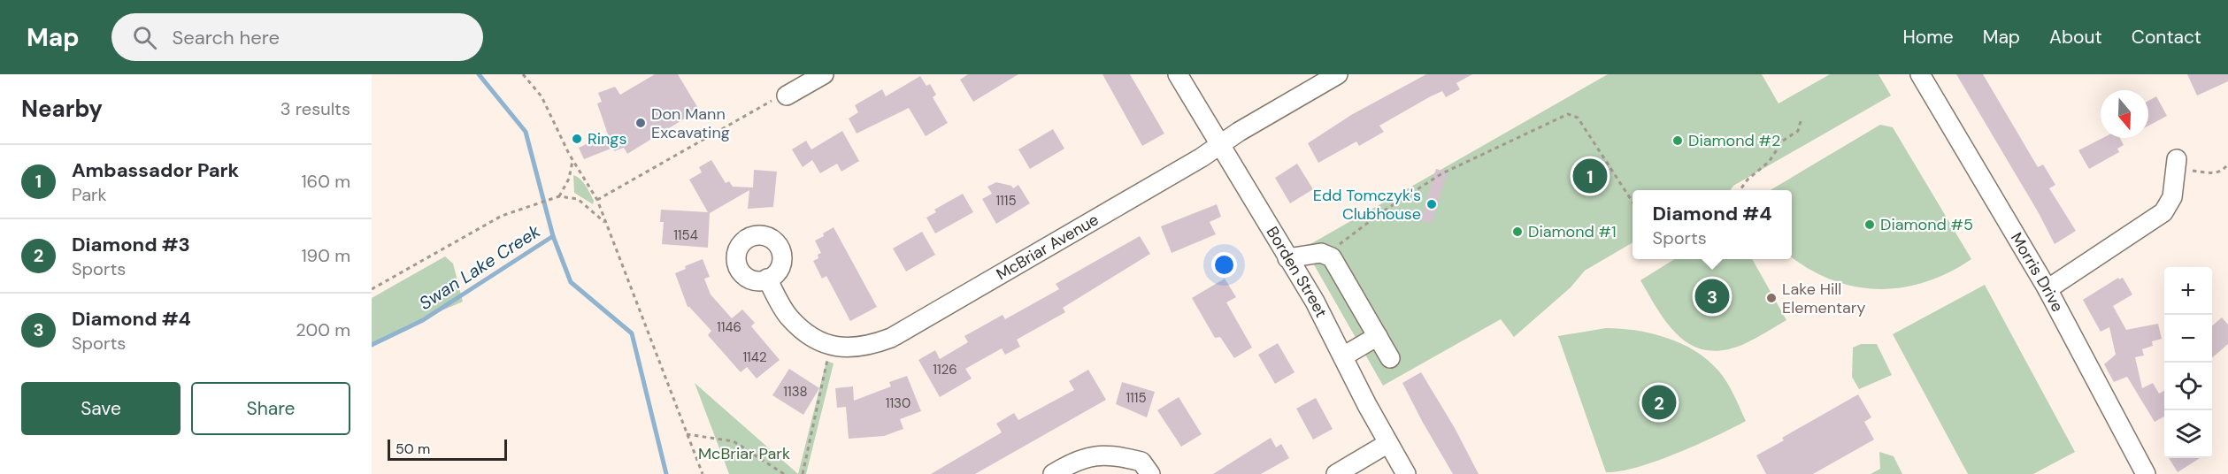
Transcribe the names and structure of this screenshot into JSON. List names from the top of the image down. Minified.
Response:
{"streets":{"street":["McBriar Avenue","Borden Street","Morris Drive"]},"crossings":[["McBriar Avenue","Borden Street"]],"water":["Swan Lake Creek"],"parks":["McBriar Park"],"places":["Don Mann Excavating","Rings","Diamond #2","Edd Tomczyk's Clubhouse","Diamond #5","Diamond #1","Lake Hill Elementary"],"house_numbers":["1115","1154","1146","1142","1126","1138","1115","1130"],"scale_bar":"50 m","north":"bottom","page":{"header":"Map","search":"Search here","nav":["Home","Map","About","Contact"],"heading":["Nearby","3 results"],"list":[{"mark":"1","name":"Ambassador Park","note":"Park","value":"160 m"},{"mark":"2","name":"Diamond #3","note":"Sports","value":"190 m"},{"mark":"3","name":"Diamond #4","note":"Sports","value":"200 m"}],"pins":["1","3","2"],"popup":["Diamond #4","Sports"],"map_buttons":["+","−"],"buttons":["Save","Share"],"scale":"50 m"}}
